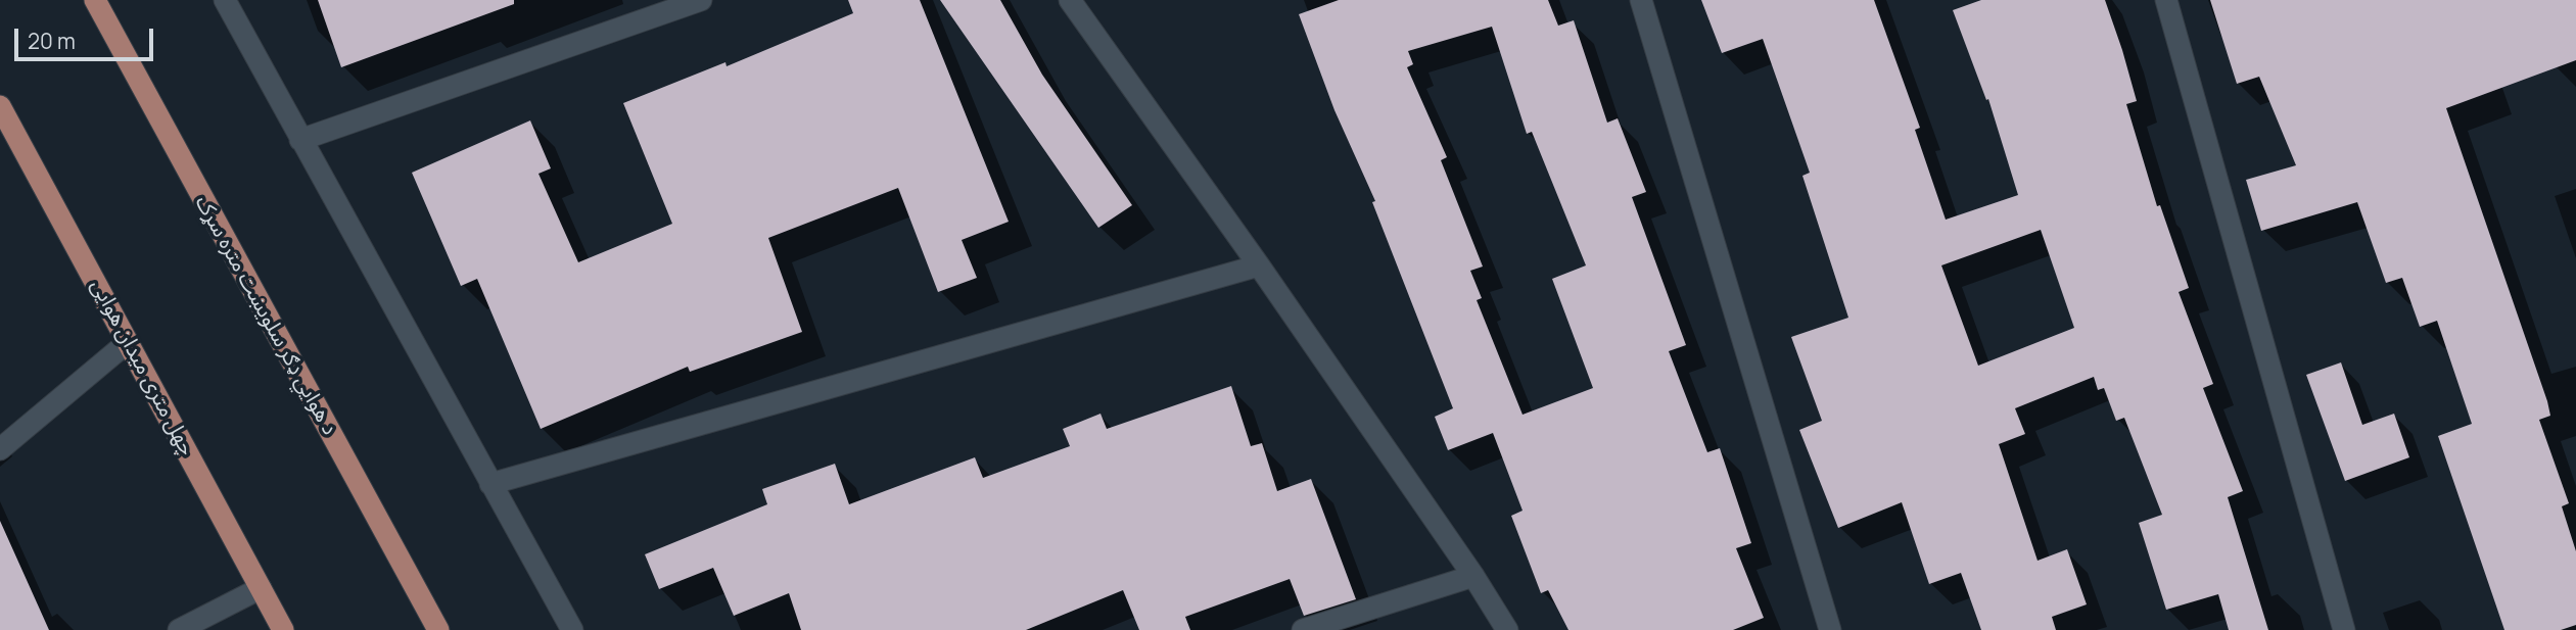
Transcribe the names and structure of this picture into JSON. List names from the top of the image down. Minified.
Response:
{"streets":{"main road":["د هوايي ډګر سلویښت متره سړک","چهل متری میدان هوایی"]},"scale_bar":"20 m"}
